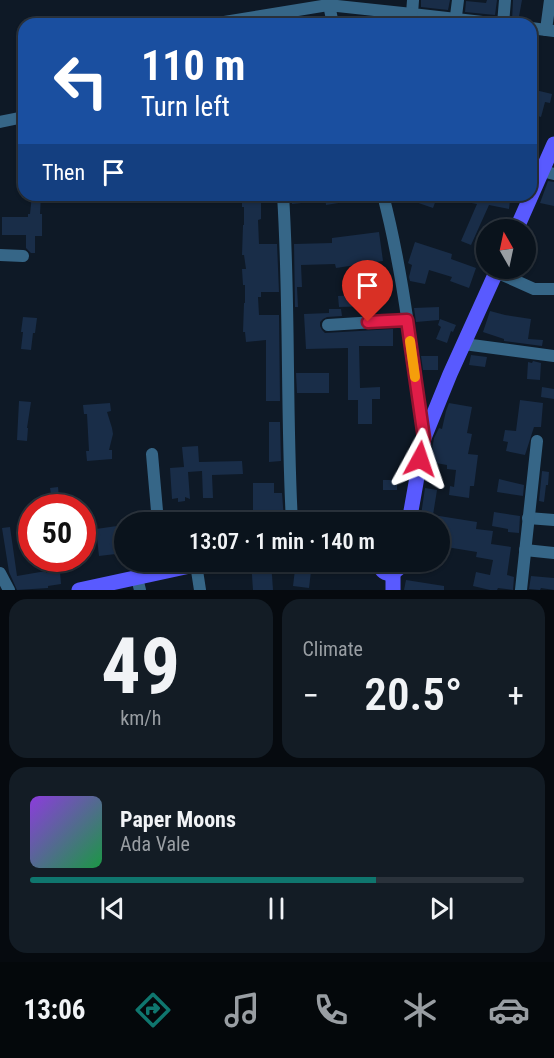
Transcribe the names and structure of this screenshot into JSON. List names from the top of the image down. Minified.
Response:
{"north":"top","page":{"turn":["110 m","Turn left"],"then":"Then","limit":"50","trip":"13:07 · 1 min · 140 m","tile":[["49","km/h"],"Climate"],"heat":["−","20.5°","+"],"song":["Paper Moons","Ada Vale"],"tabs":"13:06"}}
